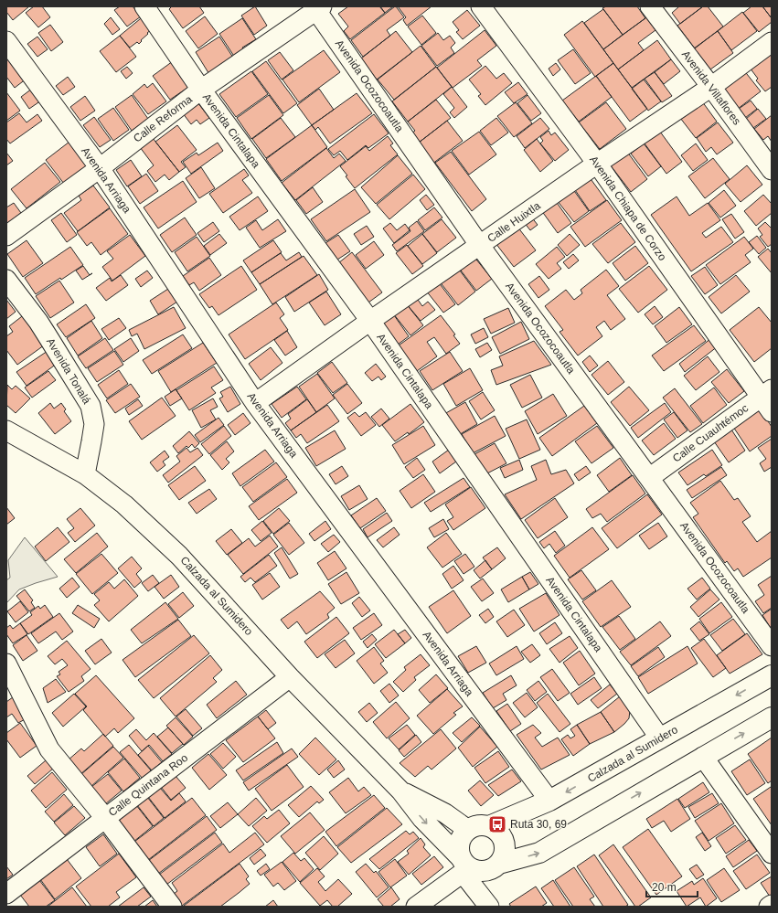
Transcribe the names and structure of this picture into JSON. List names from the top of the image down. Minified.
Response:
{"streets":{"main road":["Calzada al Sumidero"],"street":["Avenida Ocozocoautla","Avenida Villaflores","Calle Reforma","Avenida Cintalapa","Avenida Arriaga","Avenida Chiapa de Corzo","Calle Huixtla","Avenida Tonalá","Calle Cuauhtémoc","Calle Quintana Roo"]},"crossings":[["Avenida Ocozocoautla","Calle Reforma"],["Avenida Ocozocoautla","Calle Huixtla"],["Avenida Ocozocoautla","Calle Cuauhtémoc"],["Avenida Villaflores","Calle Huixtla"],["Calle Reforma","Avenida Cintalapa"],["Calle Reforma","Avenida Arriaga"],["Avenida Cintalapa","Calle Huixtla"],["Avenida Cintalapa","Calzada al Sumidero"],["Avenida Arriaga","Calle Huixtla"],["Avenida Arriaga","Calzada al Sumidero"],["Avenida Chiapa de Corzo","Calle Huixtla"],["Avenida Chiapa de Corzo","Calle Cuauhtémoc"],["Avenida Tonalá","Calzada al Sumidero"],["Calzada al Sumidero","Calle Quintana Roo"]],"places":{"bus stop":["Ruta 30, 69"]},"scale_bar":"20 m"}
